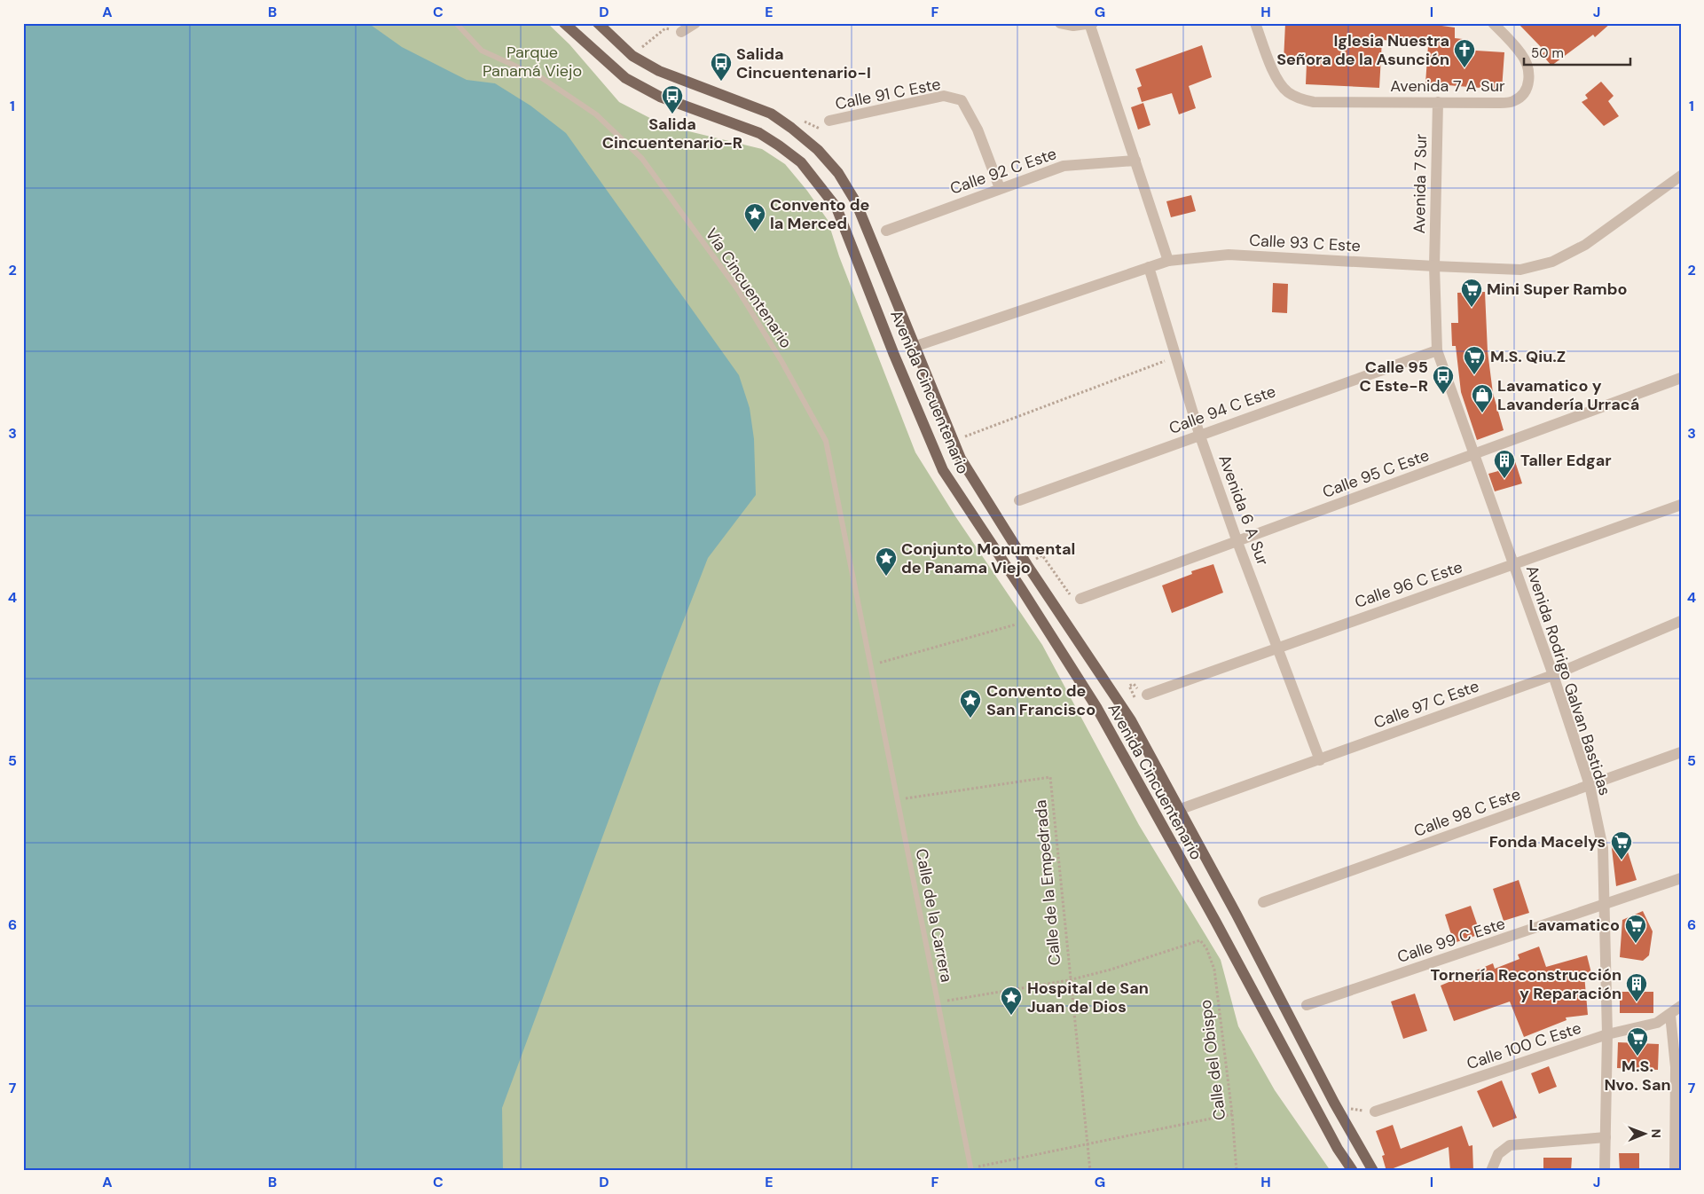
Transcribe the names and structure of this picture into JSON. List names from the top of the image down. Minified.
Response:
{"streets":{"main road":["Avenida Cincuentenario"],"street":["Avenida 7 A Sur","Calle 91 C Este","Calle 92 C Este","Avenida 7 Sur","Calle 93 C Este","Calle 94 C Este","Calle 95 C Este","Avenida 6 A Sur","Calle 96 C Este","Avenida Rodrigo Galvan Bastidas","Calle 97 C Este","Calle 98 C Este","Calle 99 C Este","Calle 100 C Este"],"lane":["Vía Cincuentenario","Calle de la Carrera"],"path":["Calle de la Empedrada","Calle del Obispo"]},"crossings":[["Avenida 7 A Sur","Avenida 7 Sur"],["Calle 91 C Este","Calle 92 C Este"],["Avenida 7 Sur","Calle 93 C Este"],["Avenida 7 Sur","Avenida Rodrigo Galvan Bastidas"],["Calle 93 C Este","Avenida Cincuentenario"],["Calle 93 C Este","Avenida 6 A Sur"],["Calle 93 C Este","Avenida Rodrigo Galvan Bastidas"],["Vía Cincuentenario","Calle de la Carrera"],["Avenida Cincuentenario","Calle 97 C Este"],["Calle 94 C Este","Avenida 6 A Sur"],["Calle 94 C Este","Avenida Rodrigo Galvan Bastidas"],["Calle 95 C Este","Avenida 6 A Sur"],["Calle 95 C Este","Avenida Rodrigo Galvan Bastidas"],["Avenida 6 A Sur","Calle 96 C Este"],["Avenida 6 A Sur","Calle 97 C Este"],["Calle 96 C Este","Avenida Rodrigo Galvan Bastidas"],["Avenida Rodrigo Galvan Bastidas","Calle 97 C Este"],["Avenida Rodrigo Galvan Bastidas","Calle 98 C Este"],["Avenida Rodrigo Galvan Bastidas","Calle 99 C Este"],["Avenida Rodrigo Galvan Bastidas","Calle 100 C Este"],["Calle de la Empedrada","Calle de la Carrera"],["Calle de la Empedrada","Calle del Obispo"]],"parks":["Parque Panamá Viejo"],"places":{"church":["Iglesia Nuestra Señora de la Asunción"],"bus stop":["Salida Cincuentenario-I","Salida Cincuentenario-R","Calle 95 C Este-R"],"place":["Convento de la Merced","Conjunto Monumental de Panama Viejo","Convento de San Francisco","Hospital de San Juan de Dios"],"supermarket":["Mini Super Rambo","M.S. Qiu.Z","Fonda Macelys","Lavamatico","M.S. Nvo. San"],"shop":["Lavamatico y Lavandería Urracá"],"building":["Taller Edgar","Tornería Reconstrucción y Reparación"]},"scale_bar":"50 m","north":"right","grid":{"columns":["A","B","C","D","E","F","G","H","I","J"],"rows":["1","2","3","4","5","6","7"]}}
